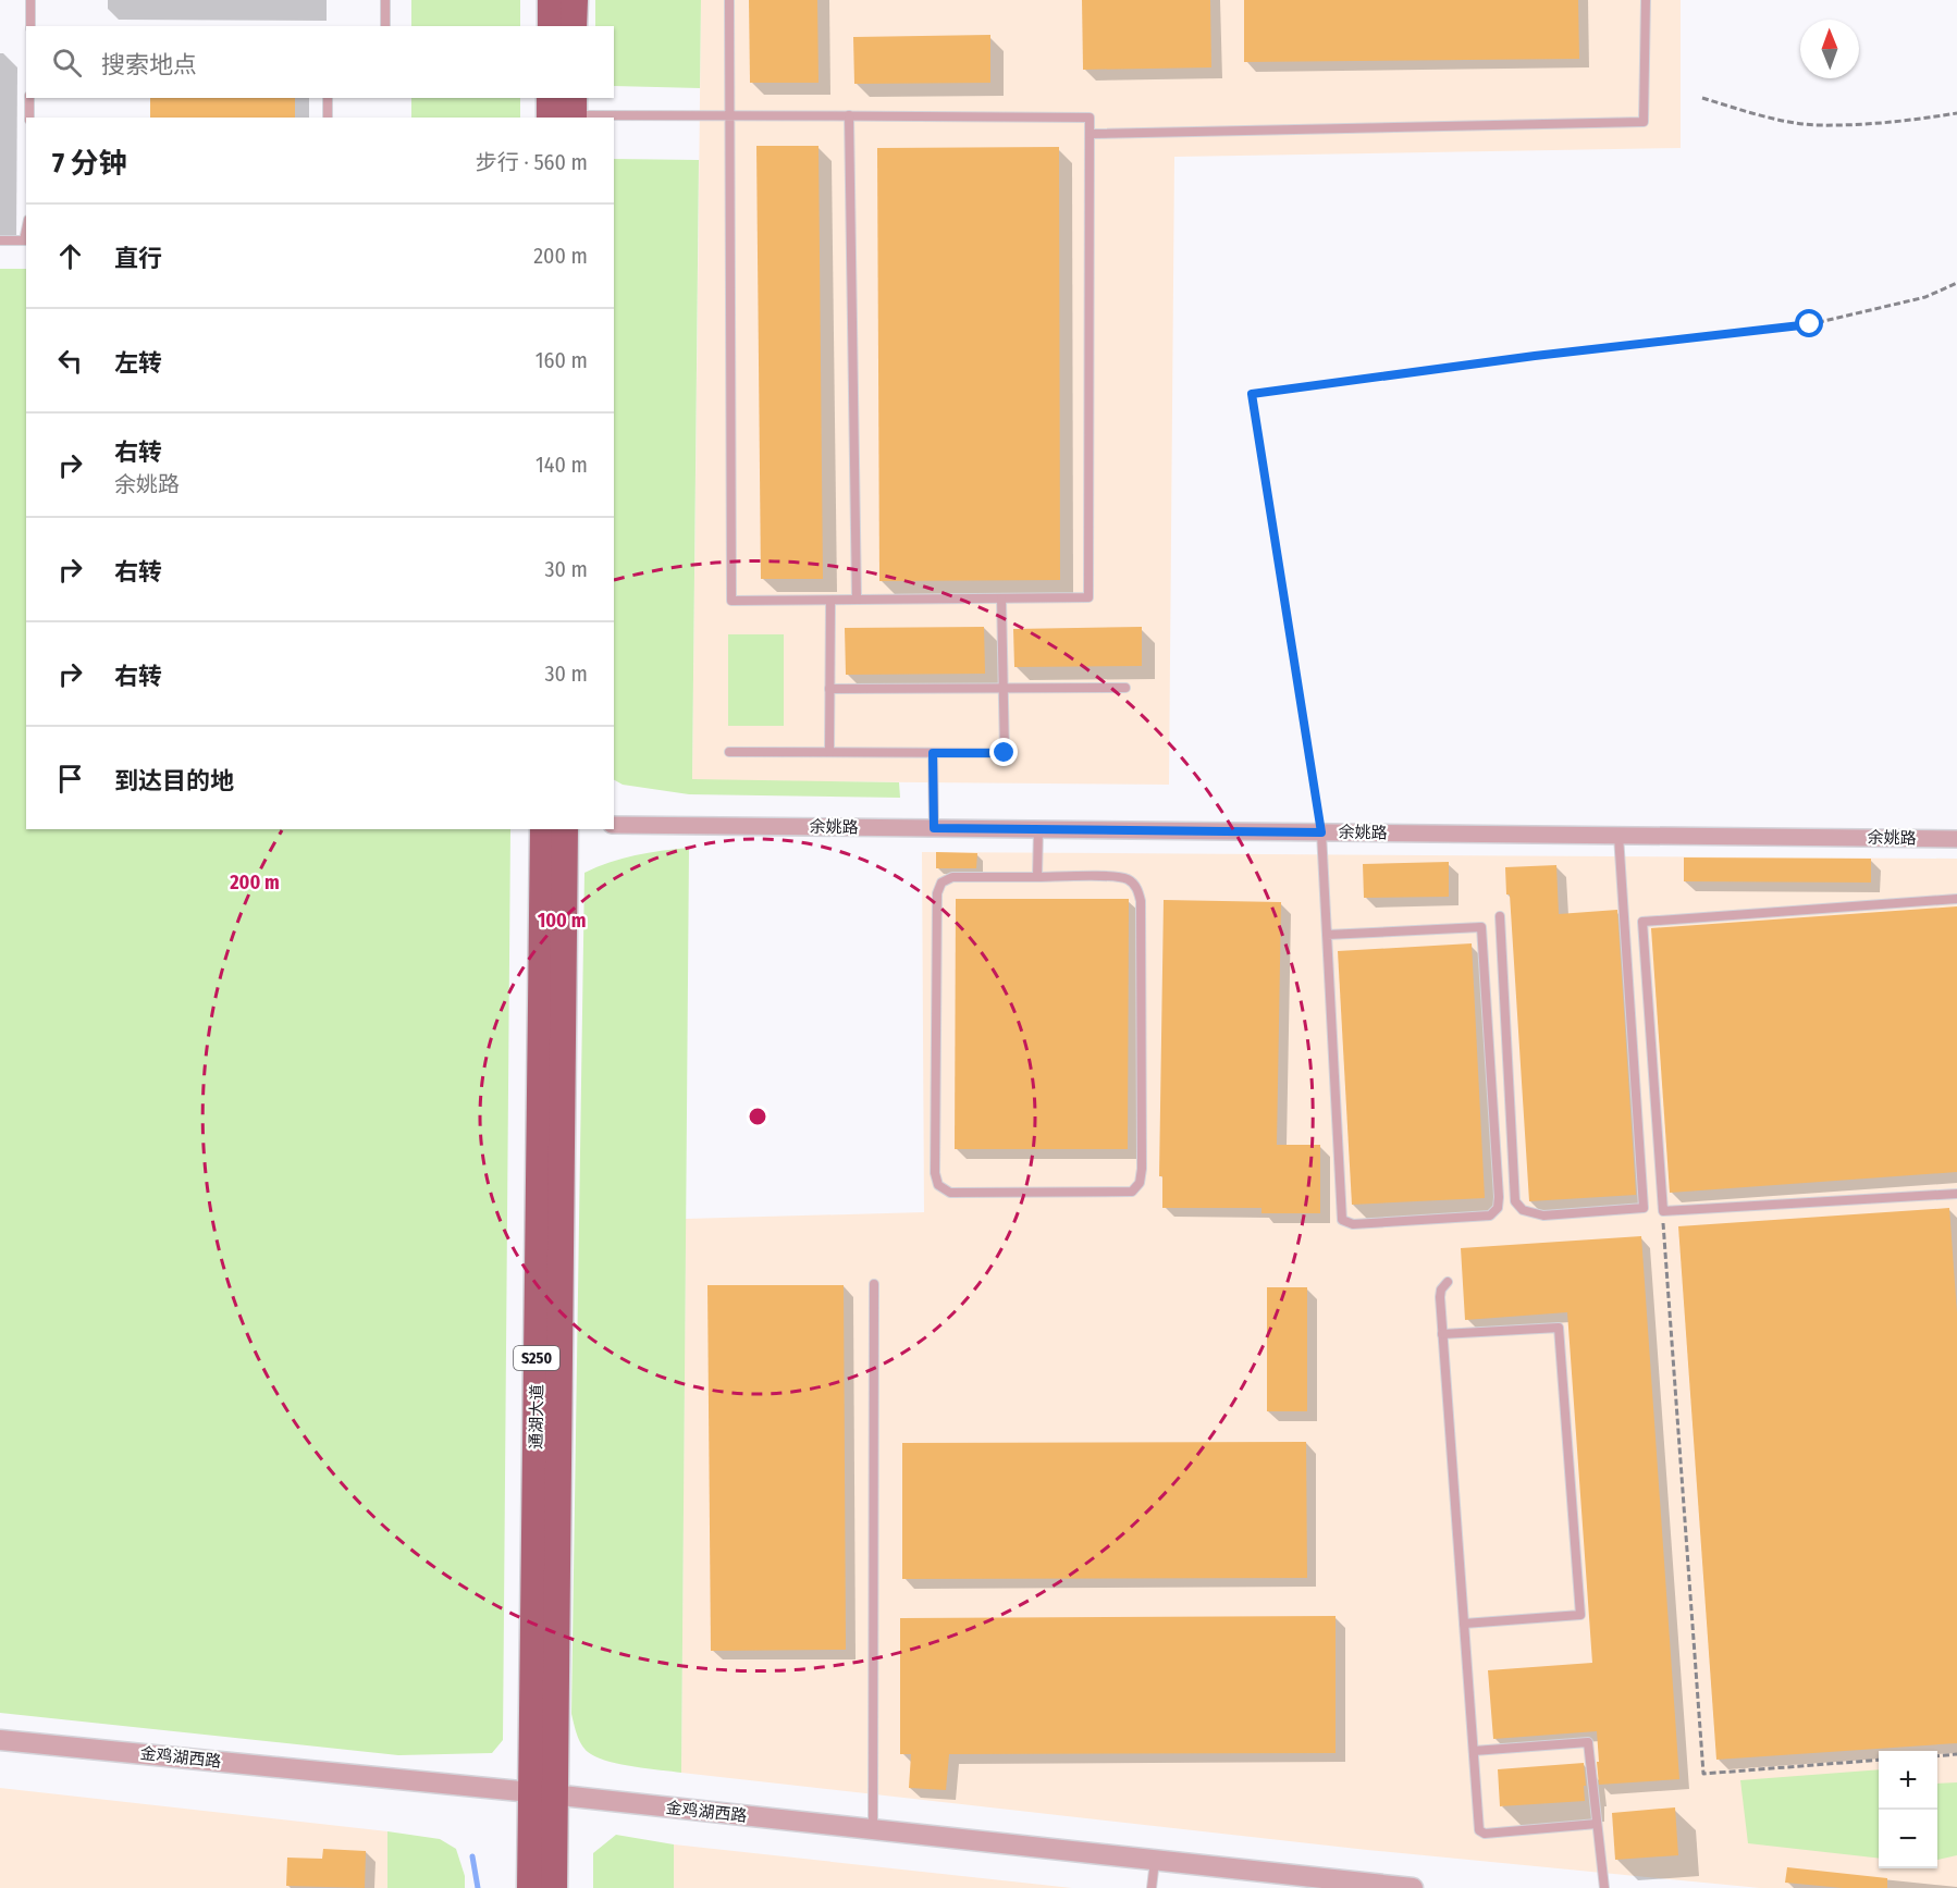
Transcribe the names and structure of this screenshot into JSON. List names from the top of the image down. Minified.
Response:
{"streets":{"main road":["S250","通湖大道"],"street":["余姚路","金鸡湖西路"]},"crossings":[["通湖大道","金鸡湖西路"]],"north":"top","page":{"search":"搜索地点","heading":["7 分钟","步行 · 560 m"],"list":[["直行","200 m"],["左转","160 m"],["右转","余姚路","140 m"],["右转","30 m"],["右转","30 m"],"到达目的地"],"map_buttons":["+","−"]},"rings":["200 m","100 m"]}
